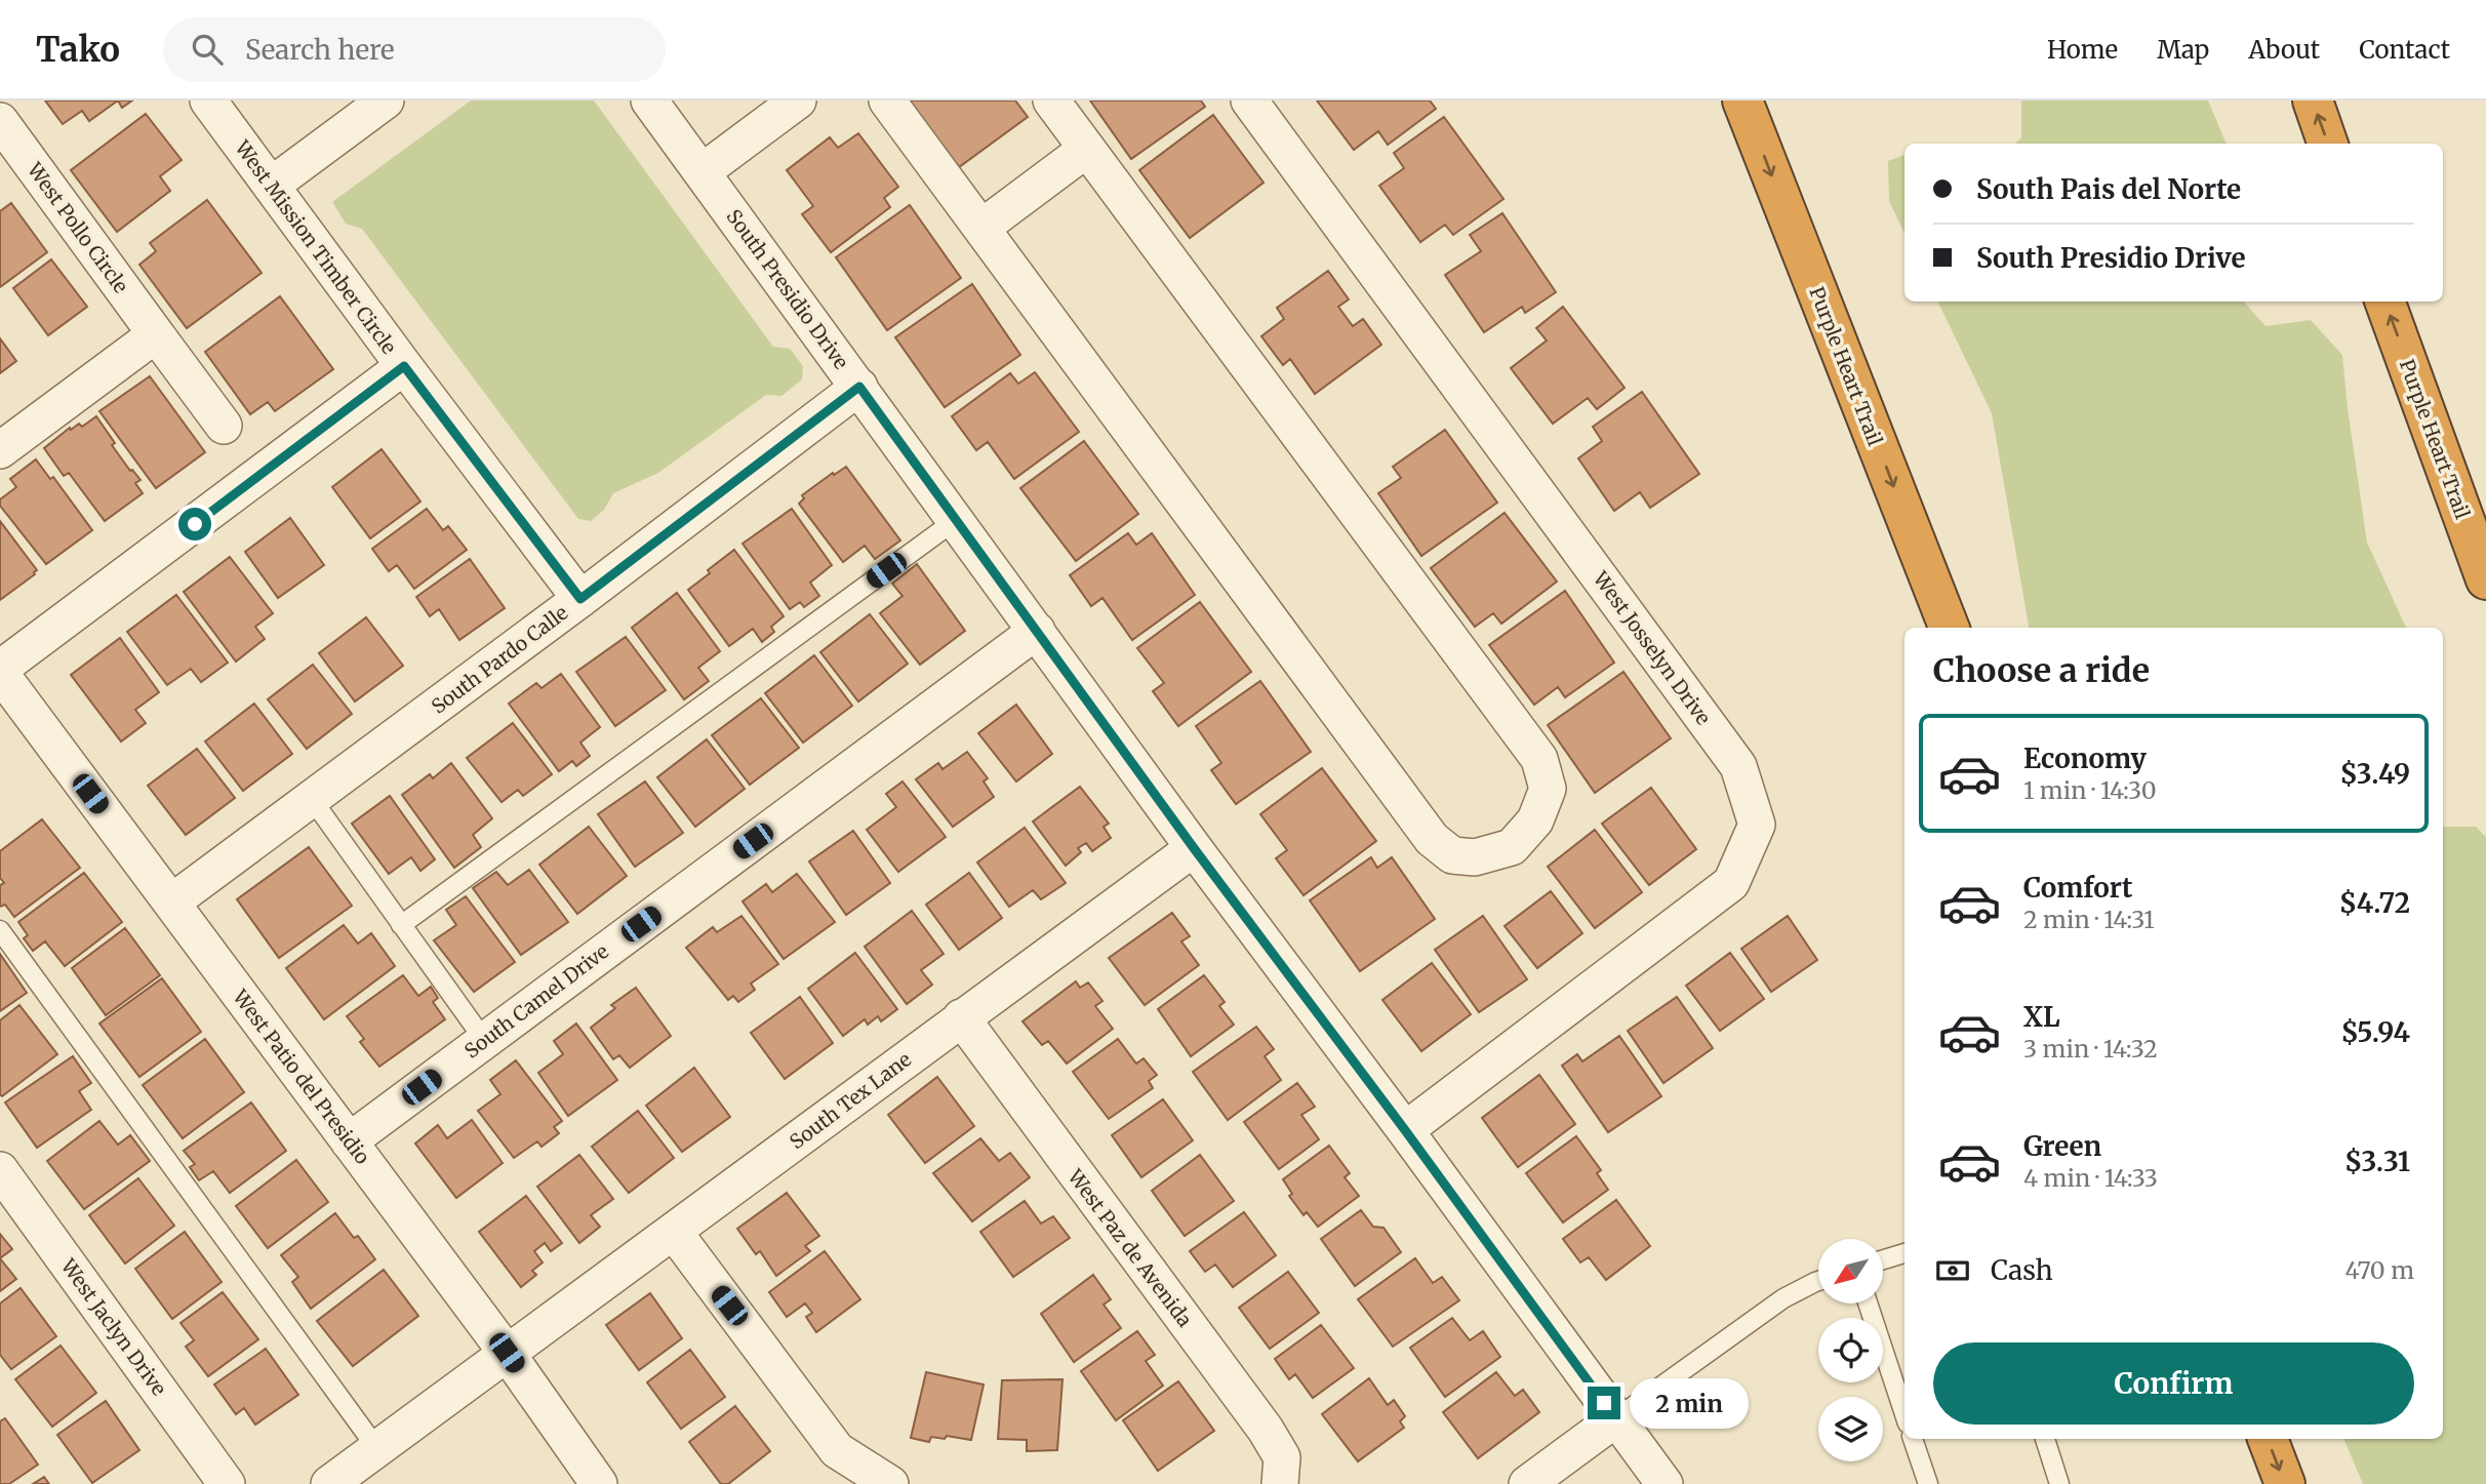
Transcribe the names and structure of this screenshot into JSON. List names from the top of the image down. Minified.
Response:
{"streets":{"highway":["Purple Heart Trail"],"street":["West Pollo Circle","West Mission Timber Circle","South Presidio Drive","West Josselyn Drive","South Pardo Calle","South Camel Drive","West Patio del Presidio","South Tex Lane","West Paz de Avenida","West Jaclyn Drive"]},"crossings":[["West Mission Timber Circle","South Pardo Calle"],["South Presidio Drive","West Josselyn Drive"],["South Presidio Drive","South Pardo Calle"],["South Presidio Drive","South Camel Drive"],["South Presidio Drive","South Tex Lane"],["South Pardo Calle","West Patio del Presidio"],["South Camel Drive","West Patio del Presidio"],["West Patio del Presidio","South Tex Lane"],["South Tex Lane","West Paz de Avenida"]],"north":"bottom left","page":{"header":"Tako","search":"Search here","nav":["Home","Map","About","Contact"],"banner":["South Pais del Norte","South Presidio Drive"],"heading":"Choose a ride","list":[{"name":"Economy","note":"1 min · 14:30","value":"$3.49"},{"name":"Comfort","note":"2 min · 14:31","value":"$4.72"},{"name":"XL","note":"3 min · 14:32","value":"$5.94"},{"name":"Green","note":"4 min · 14:33","value":"$3.31"}],"pay":["Cash","470 m"],"buttons":"Confirm","bubble":"2 min"}}
